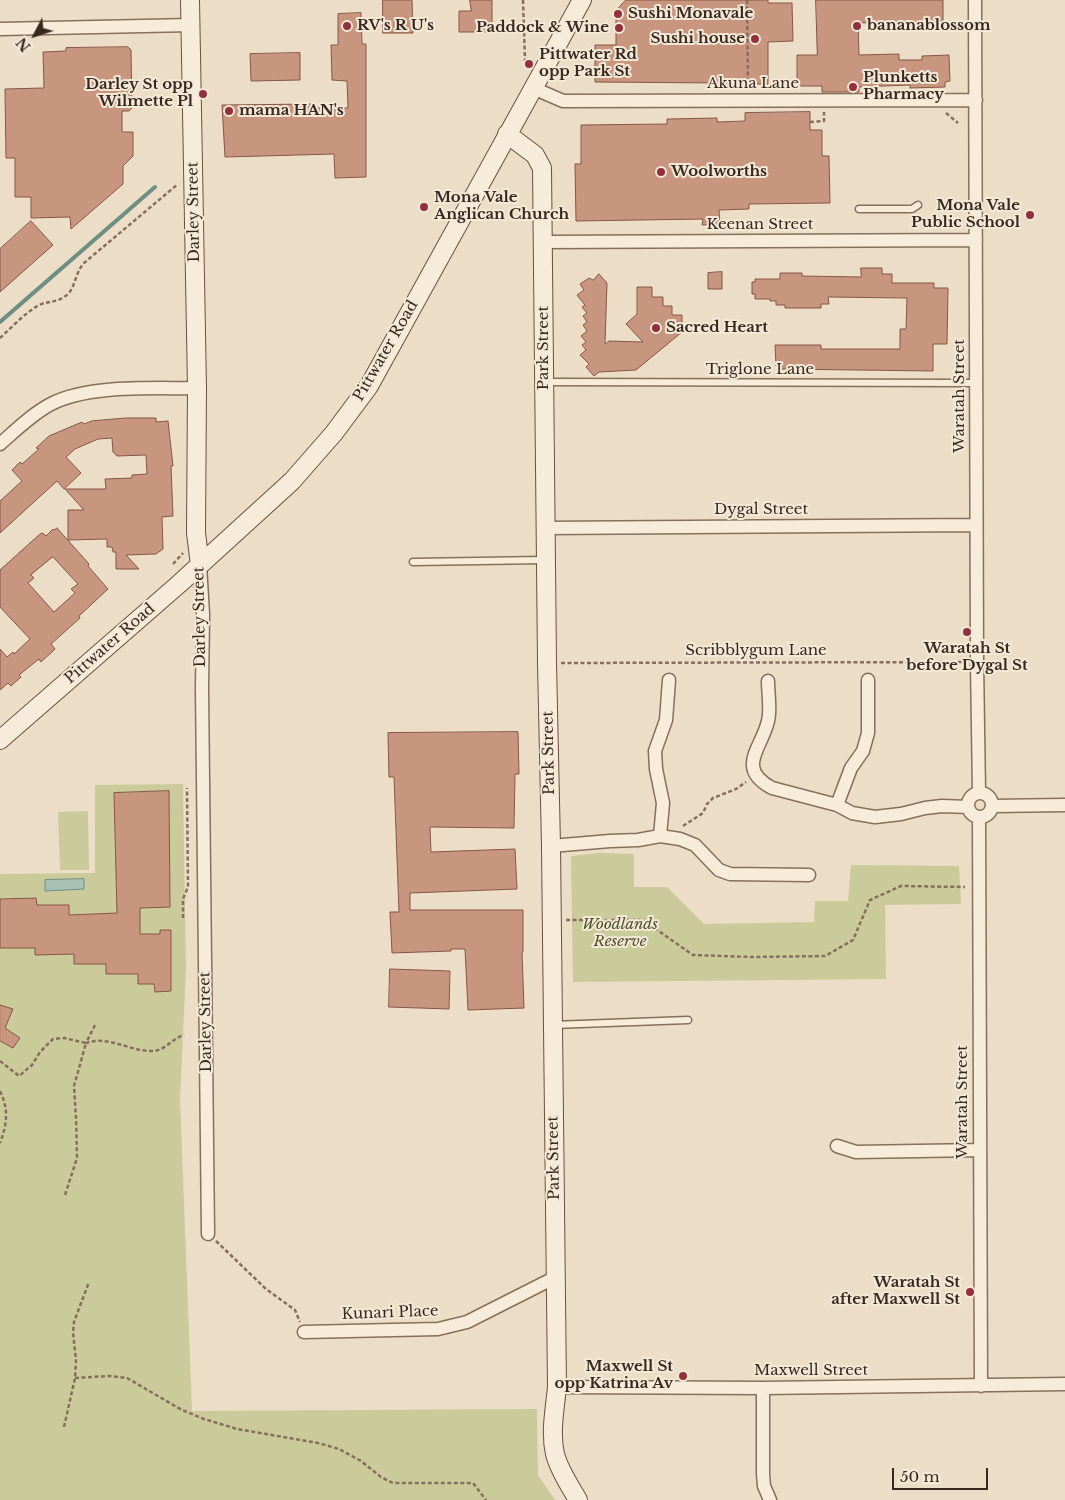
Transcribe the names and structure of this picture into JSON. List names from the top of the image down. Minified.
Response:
{"streets":{"main road":["Darley Street","Park Street","Pittwater Road"],"street":["Akuna Lane","Keenan Street","Waratah Street","Dygal Street","Kunari Place","Maxwell Street"],"lane":["Triglone Lane"],"path":["Scribblygum Lane"]},"crossings":[["Akuna Lane","Pittwater Road"],["Akuna Lane","Waratah Street"],["Darley Street","Pittwater Road"],["Keenan Street","Park Street"],["Keenan Street","Waratah Street"],["Park Street","Pittwater Road"],["Park Street","Triglone Lane"],["Park Street","Dygal Street"],["Park Street","Scribblygum Lane"],["Park Street","Kunari Place"],["Park Street","Maxwell Street"],["Triglone Lane","Waratah Street"],["Waratah Street","Dygal Street"],["Waratah Street","Maxwell Street"]],"parks":["Woodlands Reserve"],"places":["Sushi Monavale","RV's R U's","bananablossom","Paddock & Wine","Sushi house","Pittwater Rd opp Park St","Plunketts Pharmacy","Darley St opp Wilmette Pl","mama HAN's","Woolworths","Mona Vale Anglican Church","Mona Vale Public School","Sacred Heart","Waratah St before Dygal St","Waratah St after Maxwell St","Maxwell St opp Katrina Av"],"scale_bar":"50 m","north":"bottom left"}
